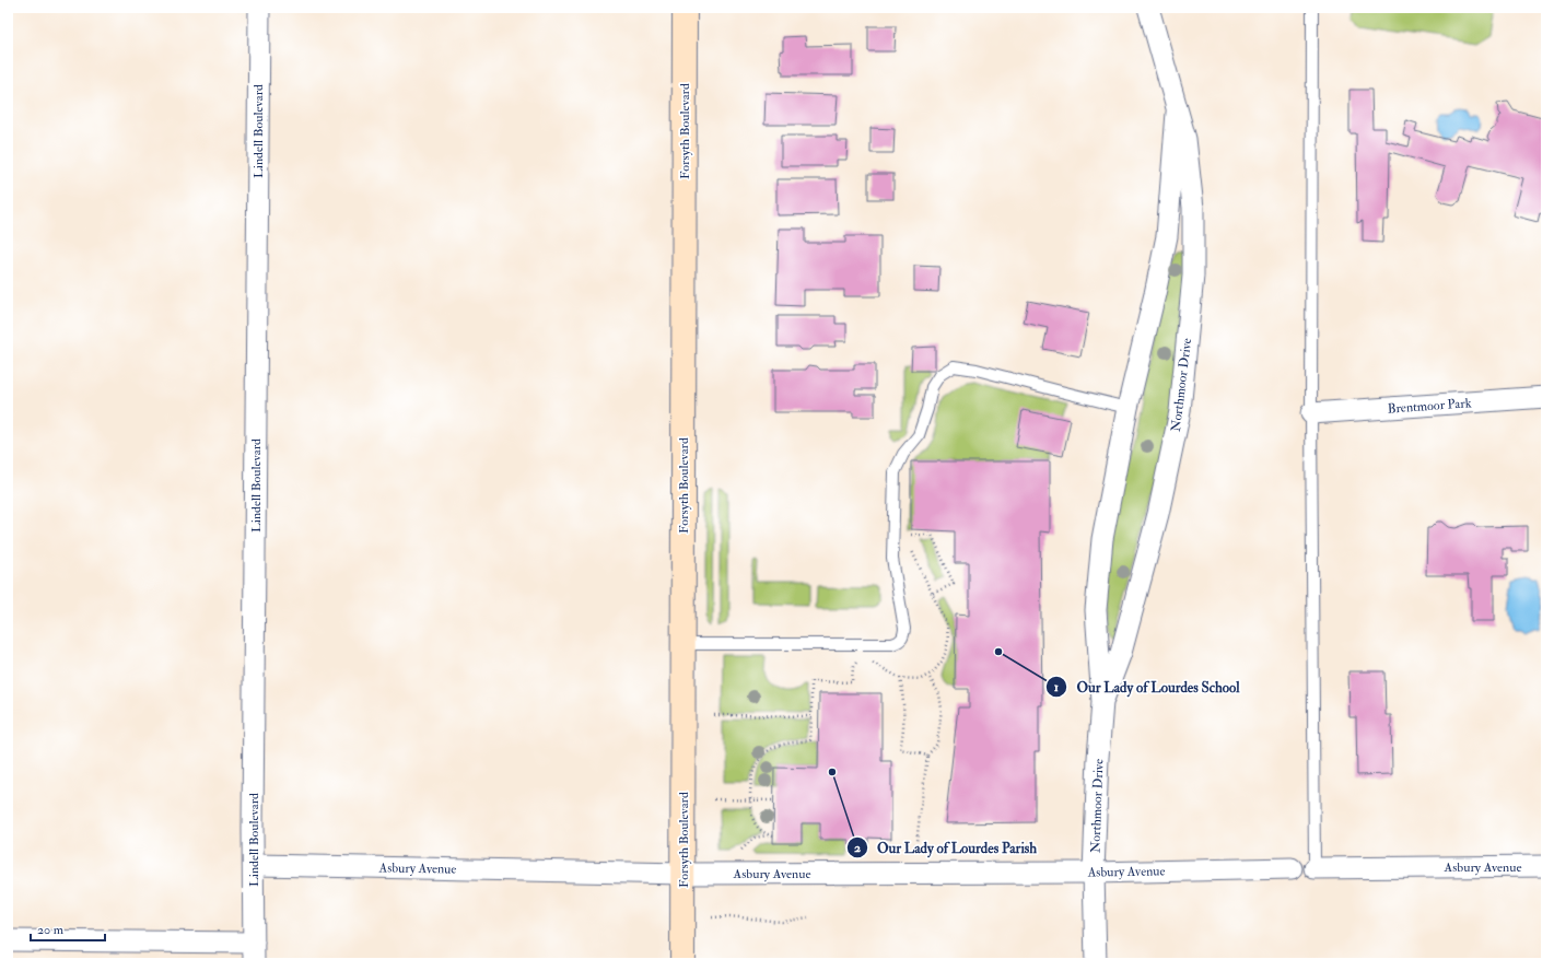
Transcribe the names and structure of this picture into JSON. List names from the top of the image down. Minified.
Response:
{"streets":{"main road":["Forsyth Boulevard"],"street":["Lindell Boulevard","Northmoor Drive","Brentmoor Park","Asbury Avenue"]},"crossings":[["Lindell Boulevard","Asbury Avenue"],["Forsyth Boulevard","Asbury Avenue"],["Northmoor Drive","Asbury Avenue"]],"places":["Our Lady of Lourdes School","Our Lady of Lourdes Parish"],"scale_bar":"20 m"}
